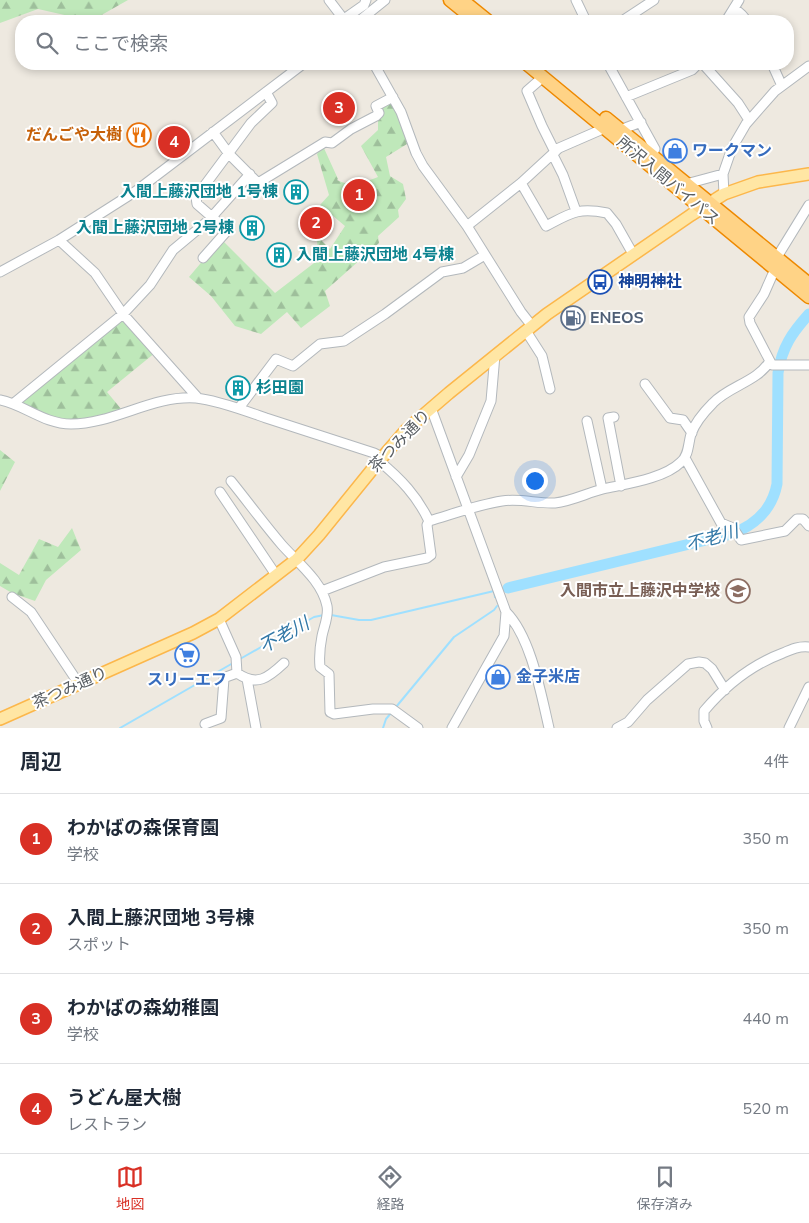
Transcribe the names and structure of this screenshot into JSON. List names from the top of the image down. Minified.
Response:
{"streets":{"highway":["所沢入間バイパス"],"main road":["茶つみ通り"]},"crossings":[["所沢入間バイパス","茶つみ通り"]],"water":["不老川"],"places":{"restaurant":["だんごや大樹"],"shop":["ワークマン","金子米店"],"building":["入間上藤沢団地 1号棟","入間上藤沢団地 2号棟","入間上藤沢団地 4号棟","杉田園"],"bus stop":["神明神社"],"fuel station":["ENEOS"],"school or university":["入間市立上藤沢中学校"],"supermarket":["スリーエフ"]},"page":{"search":"ここで検索","pins":["3","4","1","2"],"heading":["周辺","4件"],"list":[{"mark":"1","name":"わかばの森保育園","note":"学校","value":"350 m"},{"mark":"2","name":"入間上藤沢団地 3号棟","note":"スポット","value":"350 m"},{"mark":"3","name":"わかばの森幼稚園","note":"学校","value":"440 m"},{"mark":"4","name":"うどん屋大樹","note":"レストラン","value":"520 m"}],"nav":["地図","経路","保存済み"]}}
